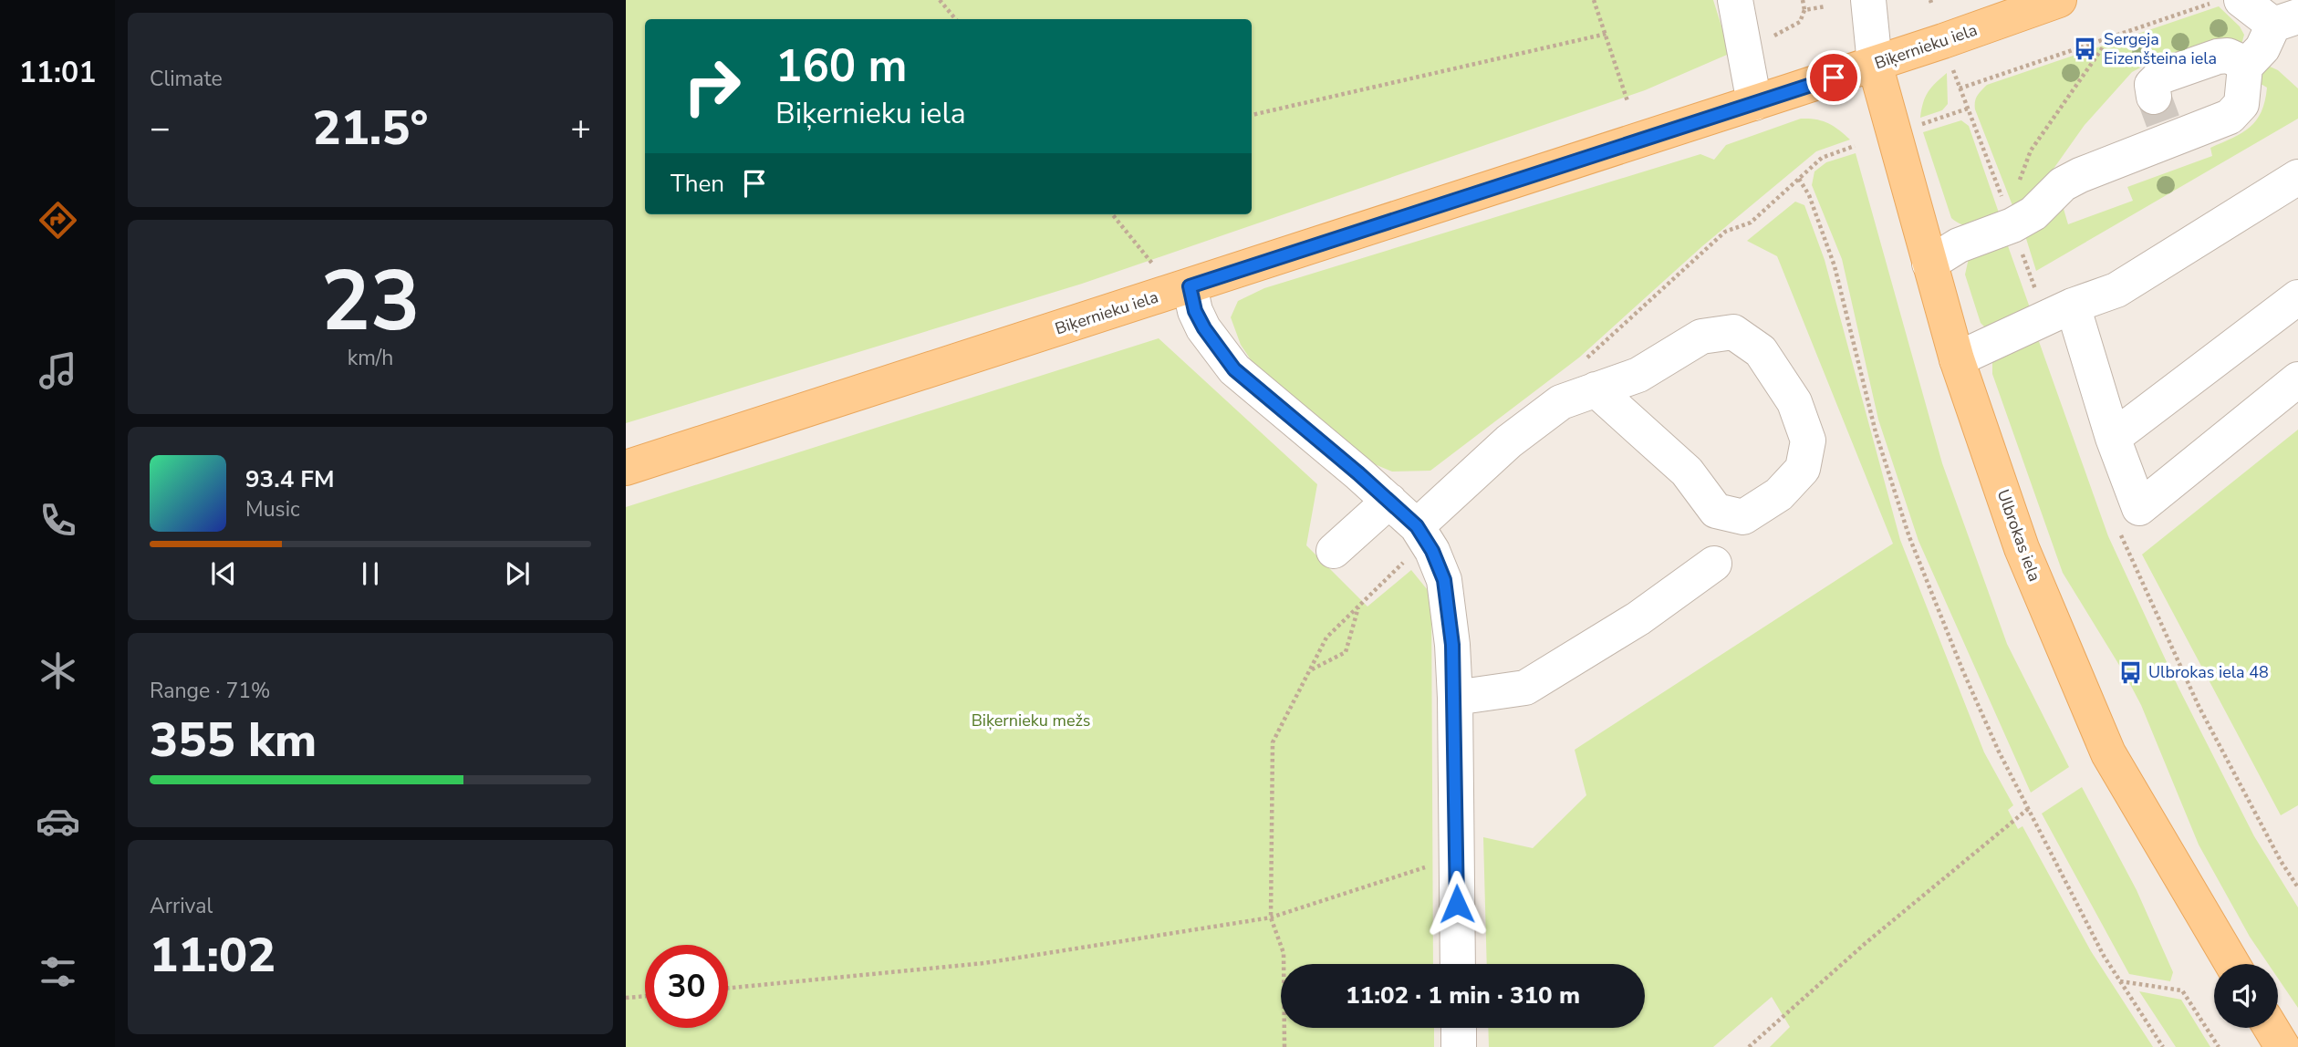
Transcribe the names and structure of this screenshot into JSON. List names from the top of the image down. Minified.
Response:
{"streets":{"main road":["Biķernieku iela","Ulbrokas iela"]},"crossings":[["Biķernieku iela","Ulbrokas iela"]],"parks":["Biķernieku mežs"],"places":{"bus stop":["Sergeja Eizenšteina iela","Ulbrokas iela 48"]},"page":{"tabs":"11:01","tile":["Climate",["23","km/h"],["Range · 71%","355 km"],["Arrival","11:02"]],"turn":["160 m","Biķernieku iela"],"heat":["−","21.5°","+"],"then":"Then","song":["93.4 FM","Music"],"limit":"30","trip":"11:02 · 1 min · 310 m"}}
